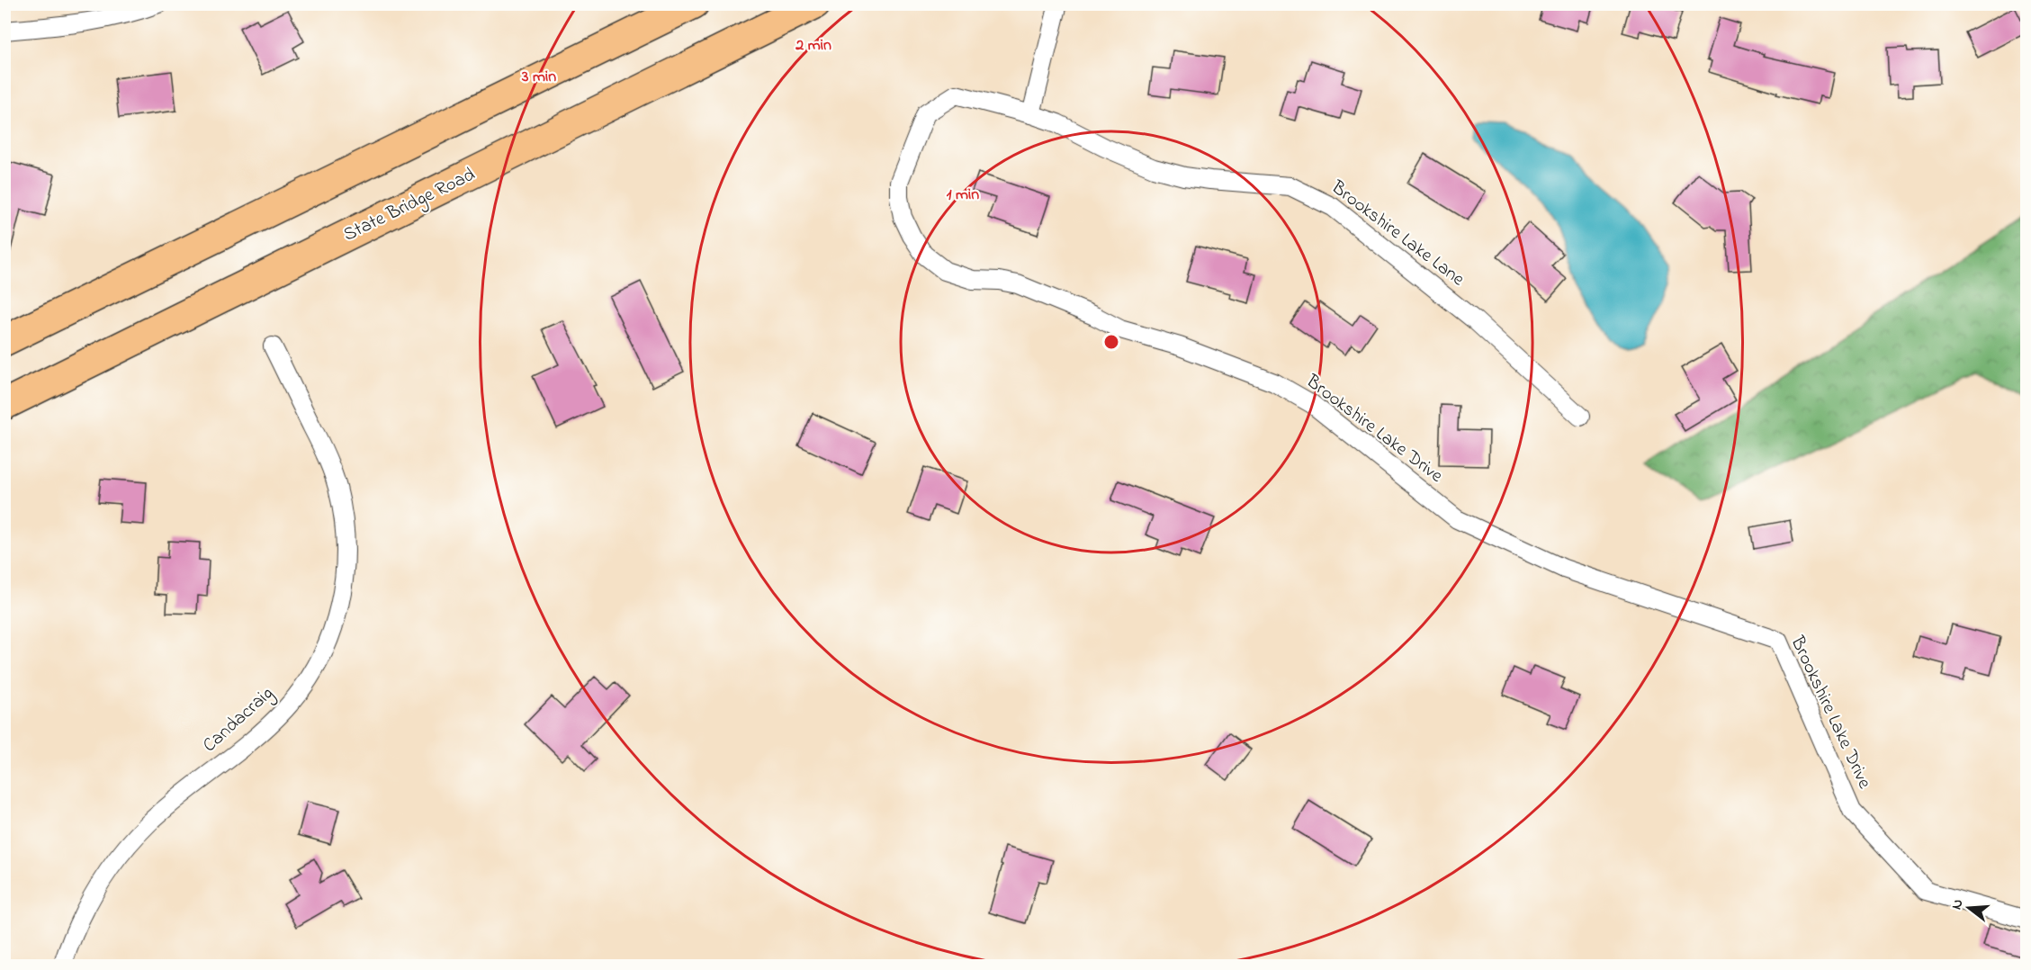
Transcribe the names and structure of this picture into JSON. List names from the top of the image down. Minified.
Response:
{"streets":{"highway":["State Bridge Road"],"street":["Brookshire Lake Lane","Brookshire Lake Drive","Candacraig"]},"crossings":[["Brookshire Lake Lane","Brookshire Lake Drive"]],"north":"left","rings":["2 min","3 min","1 min"]}
